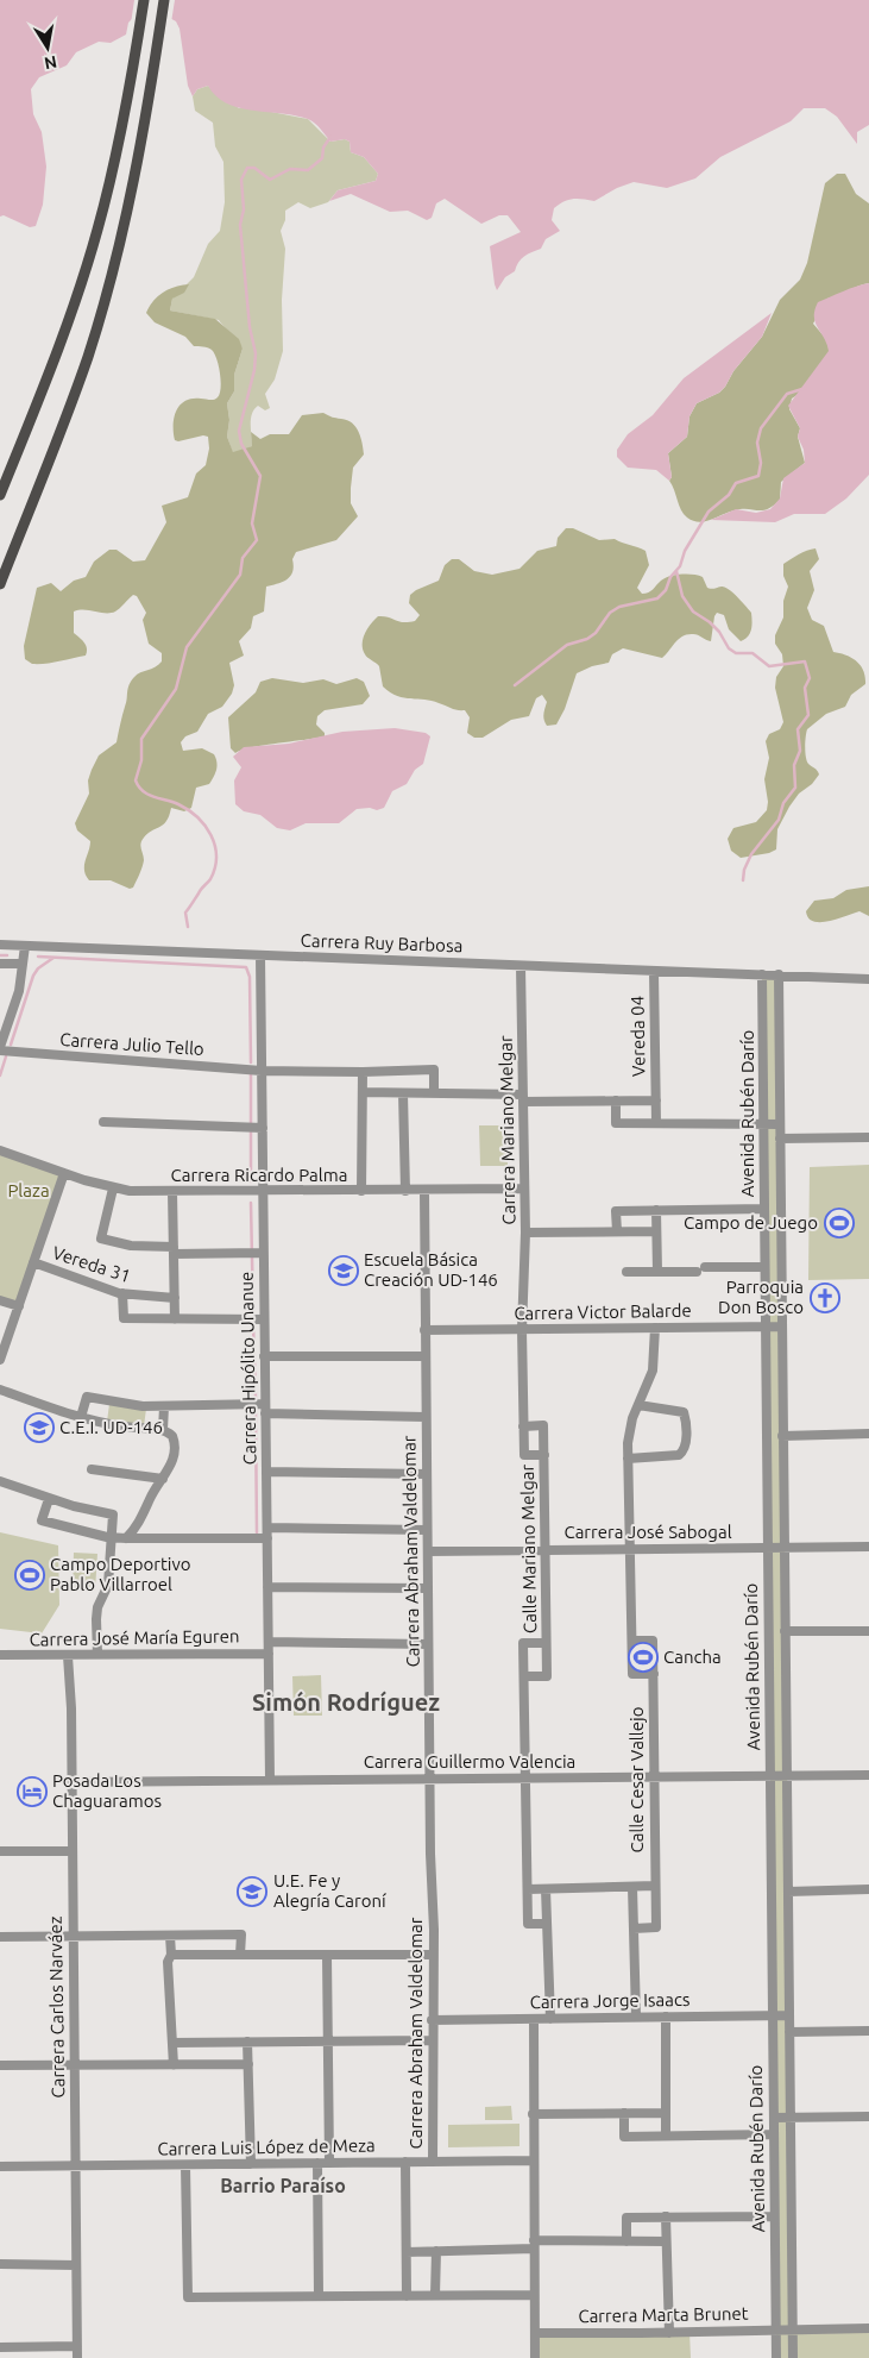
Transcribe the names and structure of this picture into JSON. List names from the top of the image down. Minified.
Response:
{"streets":{"street":["Carrera Ruy Barbosa","Vereda 04","Carrera Julio Tello","Avenida Rubén Darío","Carrera Mariano Melgar","Carrera Ricardo Palma","Vereda 31","Carrera Victor Balarde","Carrera Hipólito Unanue","Carrera José Sabogal","Calle Mariano Melgar","Carrera Abraham Valdelomar","Carrera José María Eguren","Carrera Guillermo Valencia","Calle Cesar Vallejo","Carrera Jorge Isaacs","Carrera Carlos Narváez","Carrera Luis López de Meza","Carrera Marta Brunet"]},"crossings":[["Carrera Ruy Barbosa","Vereda 04"],["Carrera Ruy Barbosa","Avenida Rubén Darío"],["Carrera Ruy Barbosa","Carrera Mariano Melgar"],["Carrera Ruy Barbosa","Carrera Hipólito Unanue"],["Carrera Julio Tello","Carrera Hipólito Unanue"],["Avenida Rubén Darío","Carrera Victor Balarde"],["Avenida Rubén Darío","Carrera José Sabogal"],["Avenida Rubén Darío","Carrera Guillermo Valencia"],["Avenida Rubén Darío","Carrera Jorge Isaacs"],["Avenida Rubén Darío","Carrera Marta Brunet"],["Carrera Mariano Melgar","Carrera Ricardo Palma"],["Carrera Mariano Melgar","Carrera Victor Balarde"],["Carrera Mariano Melgar","Calle Mariano Melgar"],["Carrera Ricardo Palma","Carrera Hipólito Unanue"],["Carrera Ricardo Palma","Carrera Abraham Valdelomar"],["Carrera Victor Balarde","Calle Mariano Melgar"],["Carrera Victor Balarde","Carrera Abraham Valdelomar"],["Carrera Hipólito Unanue","Carrera José María Eguren"],["Carrera Hipólito Unanue","Carrera Guillermo Valencia"],["Carrera José Sabogal","Calle Mariano Melgar"],["Carrera José Sabogal","Carrera Abraham Valdelomar"],["Calle Mariano Melgar","Carrera Guillermo Valencia"],["Carrera Abraham Valdelomar","Carrera Guillermo Valencia"],["Carrera Abraham Valdelomar","Carrera Jorge Isaacs"],["Carrera Abraham Valdelomar","Carrera Luis López de Meza"],["Carrera José María Eguren","Carrera Carlos Narváez"],["Carrera Guillermo Valencia","Calle Cesar Vallejo"],["Carrera Guillermo Valencia","Carrera Carlos Narváez"],["Carrera Carlos Narváez","Carrera Luis López de Meza"]],"districts":["Simón Rodríguez","Barrio Paraíso"],"parks":["Plaza"],"places":{"sports":["Campo de Juego","Campo Deportivo Pablo Villarroel","Cancha"],"school or university":["Escuela Básica Creación UD-146","C.E.I. UD-146","U.E. Fe y Alegría Caroní"],"church":["Parroquia Don Bosco"],"hotel":["Posada Los Chaguaramos"]},"north":"bottom"}
